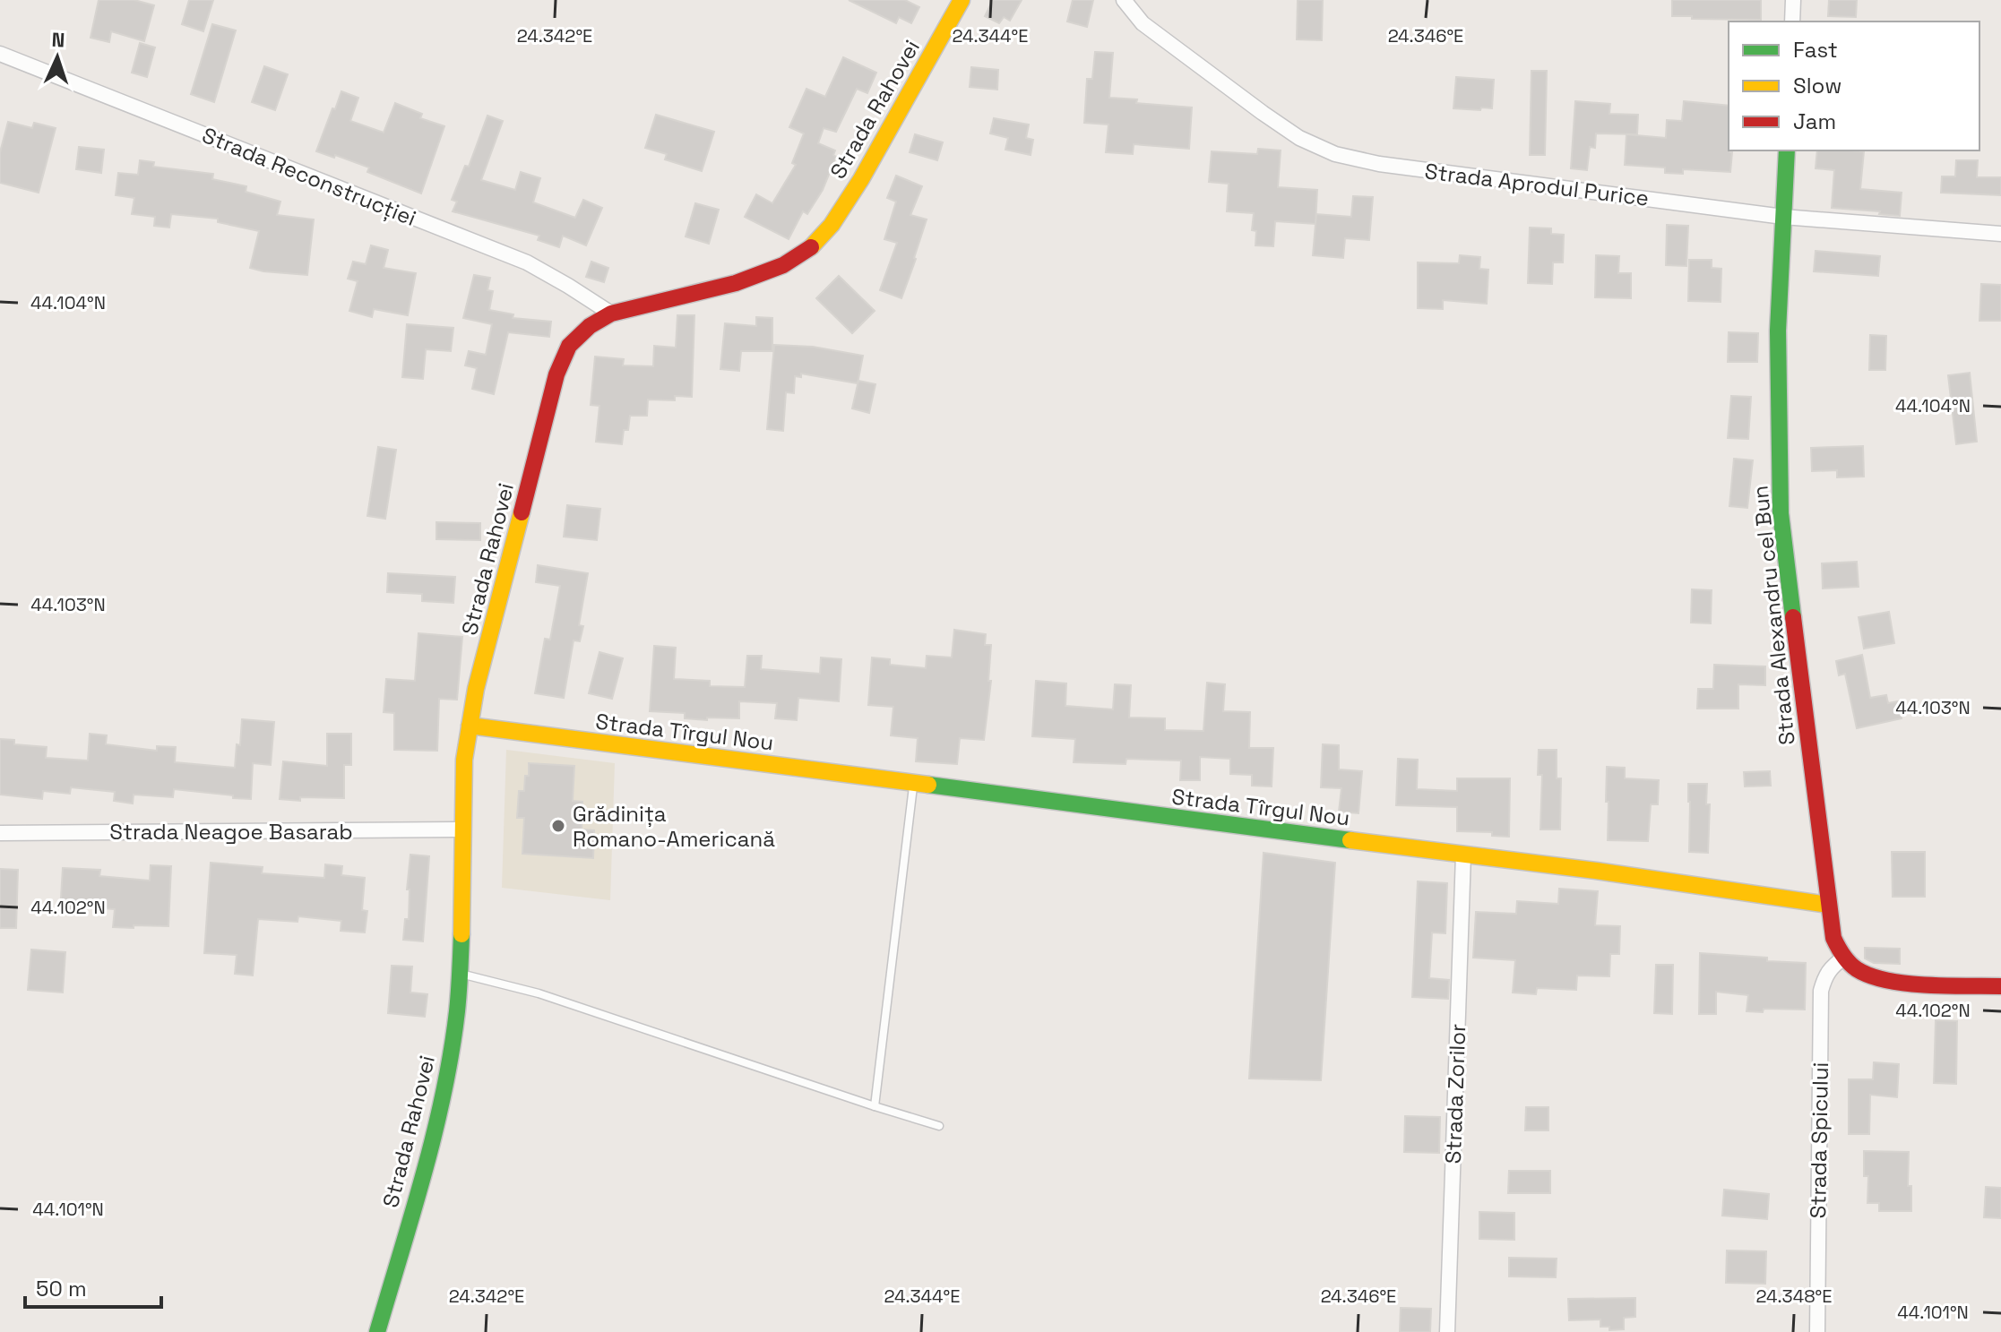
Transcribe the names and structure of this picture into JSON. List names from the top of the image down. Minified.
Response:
{"streets":{"street":["Strada Rahovei","Strada Reconstrucției","Strada Aprodul Purice","Strada Alexandru cel Bun","Strada Tîrgul Nou","Strada Neagoe Basarab","Strada Zorilor","Strada Spicului"]},"crossings":[["Strada Rahovei","Strada Reconstrucției"],["Strada Rahovei","Strada Tîrgul Nou"],["Strada Rahovei","Strada Neagoe Basarab"],["Strada Aprodul Purice","Strada Alexandru cel Bun"],["Strada Alexandru cel Bun","Strada Tîrgul Nou"],["Strada Tîrgul Nou","Strada Zorilor"]],"places":["Grădinița Romano-Americană"],"legend":["Fast","Slow","Jam"],"scale_bar":"50 m","north":"top","coordinates":["24.342°E","24.344°E","24.346°E","44.104°N","44.103°N","44.102°N","44.101°N","24.348°E"]}
